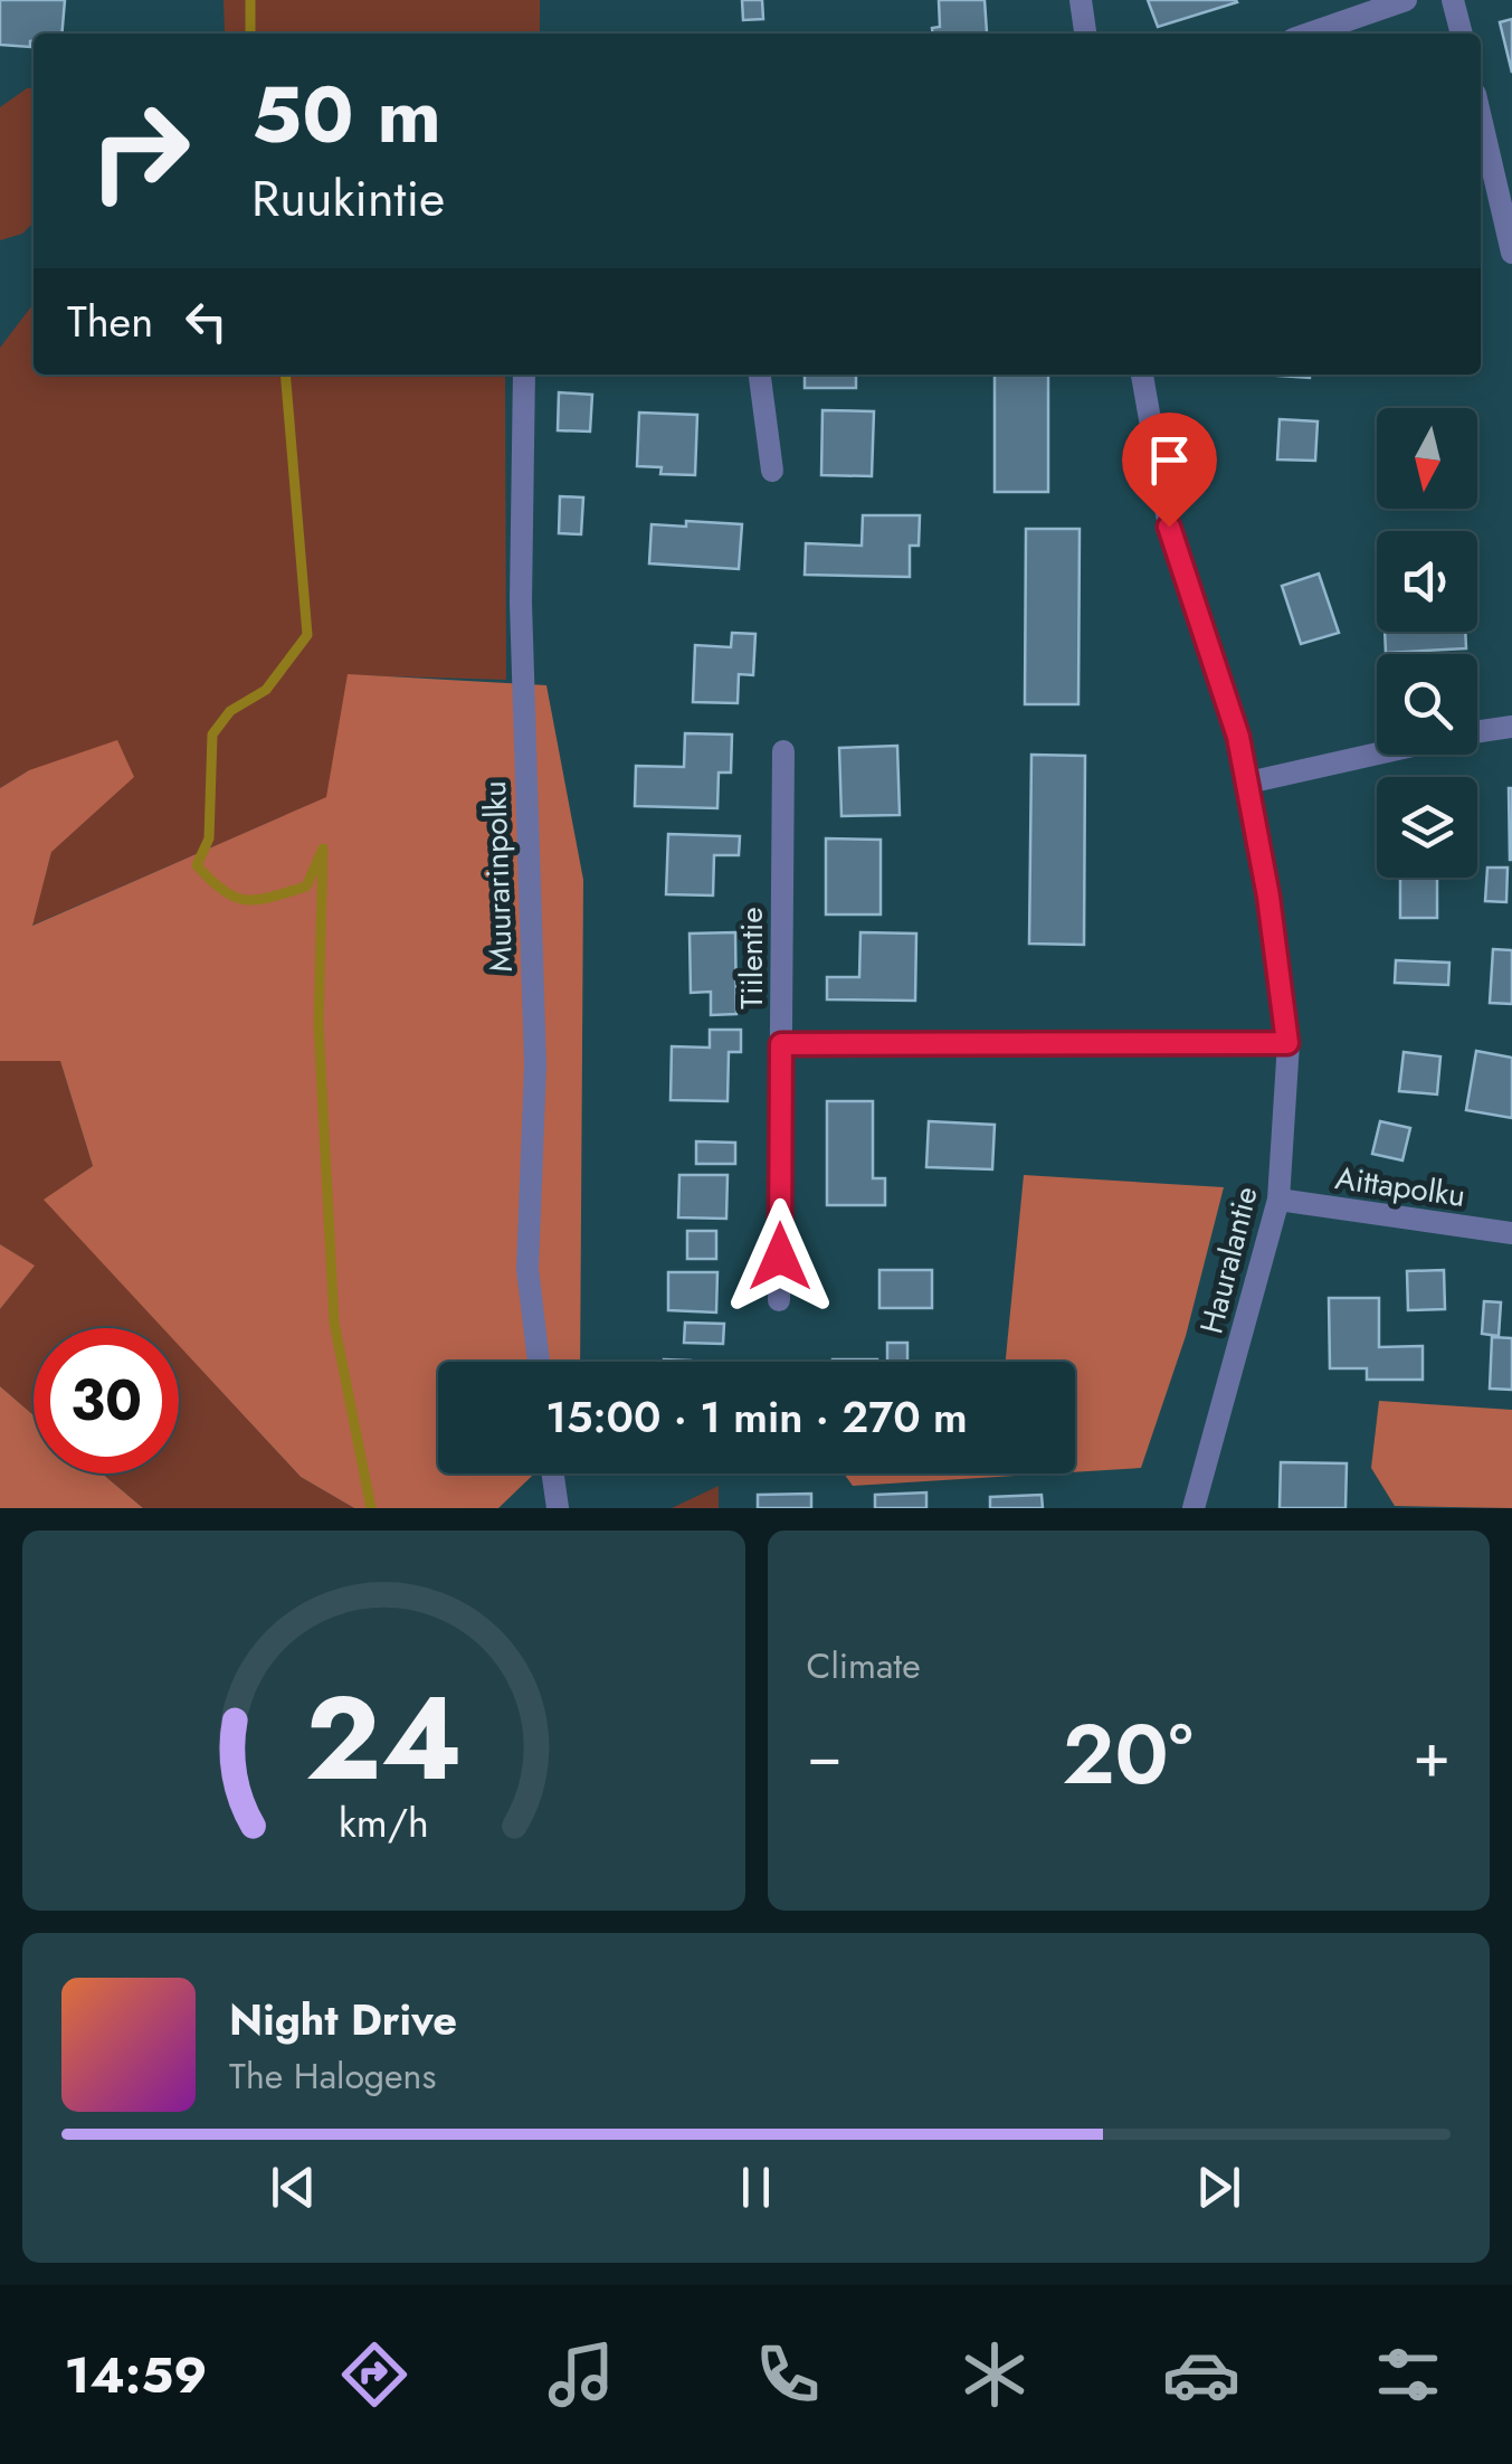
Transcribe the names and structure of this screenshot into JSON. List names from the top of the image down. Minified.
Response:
{"streets":{"street":["Muurarinpolku","Tiilentie","Aittapolku","Hauralantie"]},"crossings":[["Aittapolku","Hauralantie"]],"north":"bottom","page":{"turn":["50 m","Ruukintie"],"then":"Then","limit":"30","trip":"15:00 · 1 min · 270 m","tile":"Climate","heat":["−","20°","+"],"song":["Night Drive","The Halogens"],"tabs":"14:59","gauge":["24","km/h"]}}
